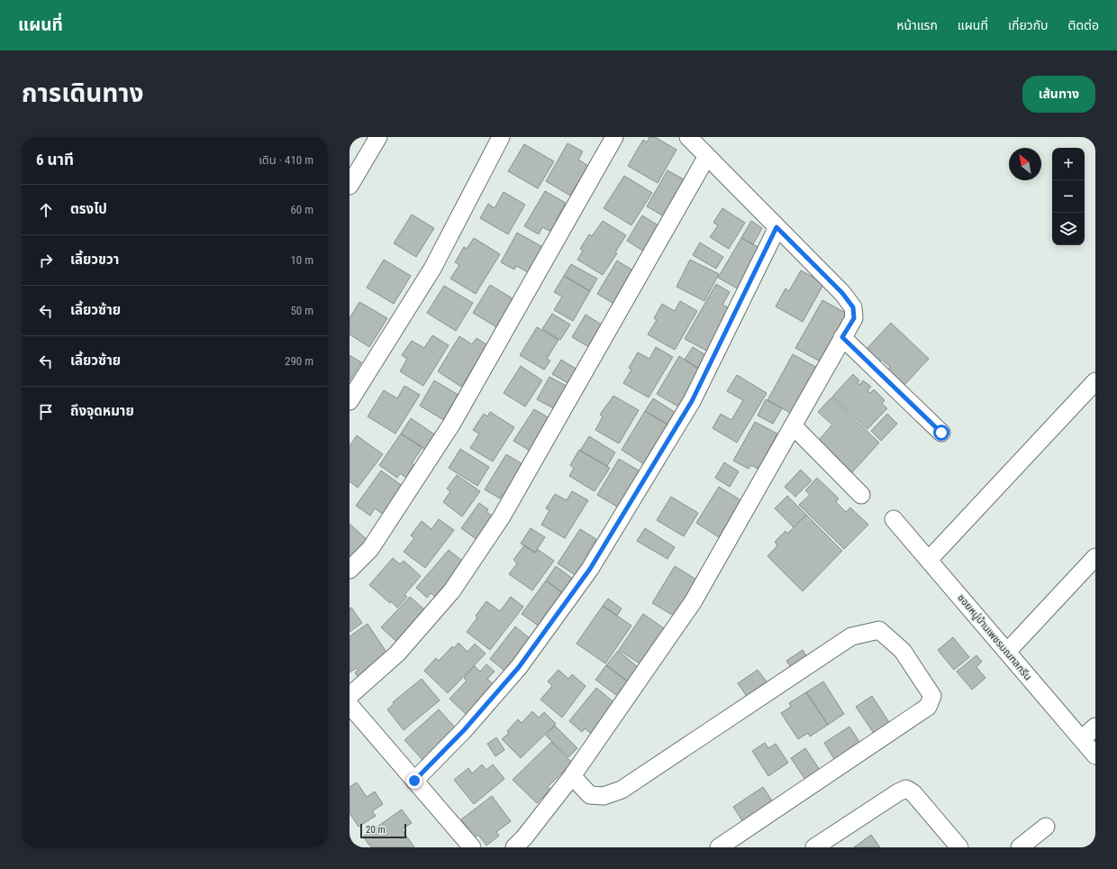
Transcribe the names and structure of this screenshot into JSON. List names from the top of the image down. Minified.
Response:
{"streets":{"street":["ซอยหมู่บ้านเพชรมณฑลกรีน"]},"scale_bar":"20 m","north":"top left","page":{"header":"แผนที่","nav":["หน้าแรก","แผนที่","เกี่ยวกับ","ติดต่อ"],"title":"การเดินทาง","buttons":"เส้นทาง","heading":["6 นาที","เดิน · 410 m"],"map_buttons":["+","−"],"list":[["ตรงไป","60 m"],["เลี้ยวขวา","10 m"],["เลี้ยวซ้าย","50 m"],["เลี้ยวซ้าย","290 m"],"ถึงจุดหมาย"],"scale":"20 m"}}
